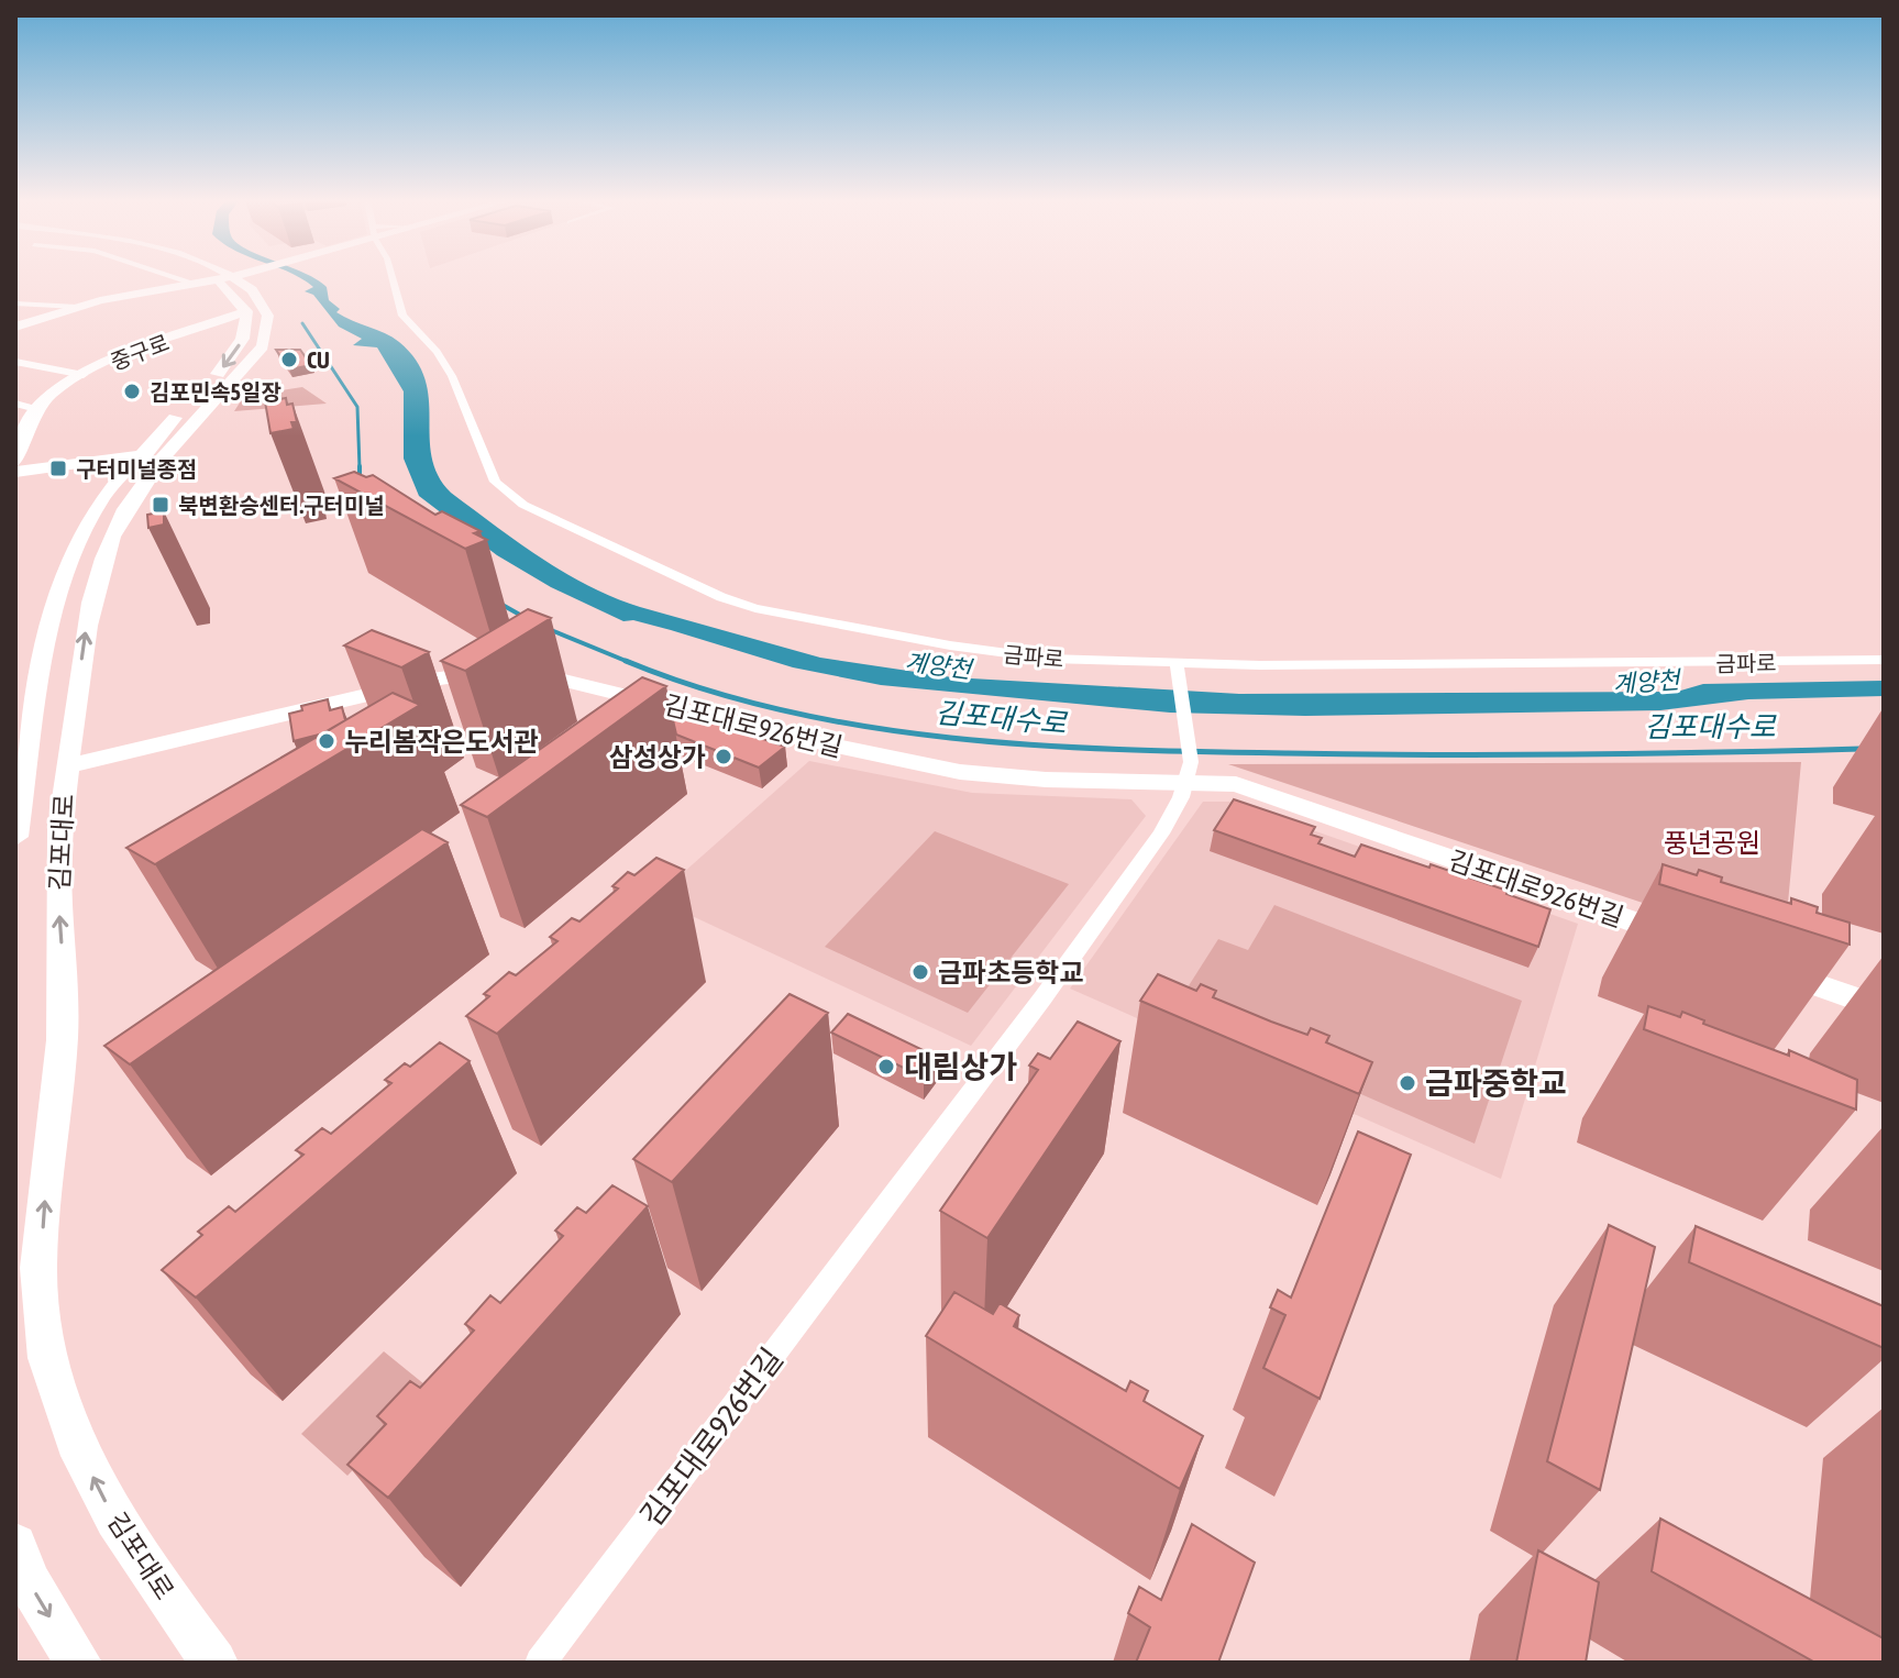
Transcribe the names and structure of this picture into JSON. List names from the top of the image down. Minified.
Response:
{"streets":{"main road":["중구로","김포대로926번길","김포대로"],"street":["금파로"]},"crossings":[["중구로","김포대로"],["김포대로926번길","김포대로"]],"water":["계양천","김포대수로"],"parks":["풍년공원"],"places":{"other":["CU","김포민속5일장","누리봄작은도서관","삼성상가","금파초등학교","대림상가","금파중학교"],"transit":["구터미널종점","북변환승센터.구터미널"]}}
